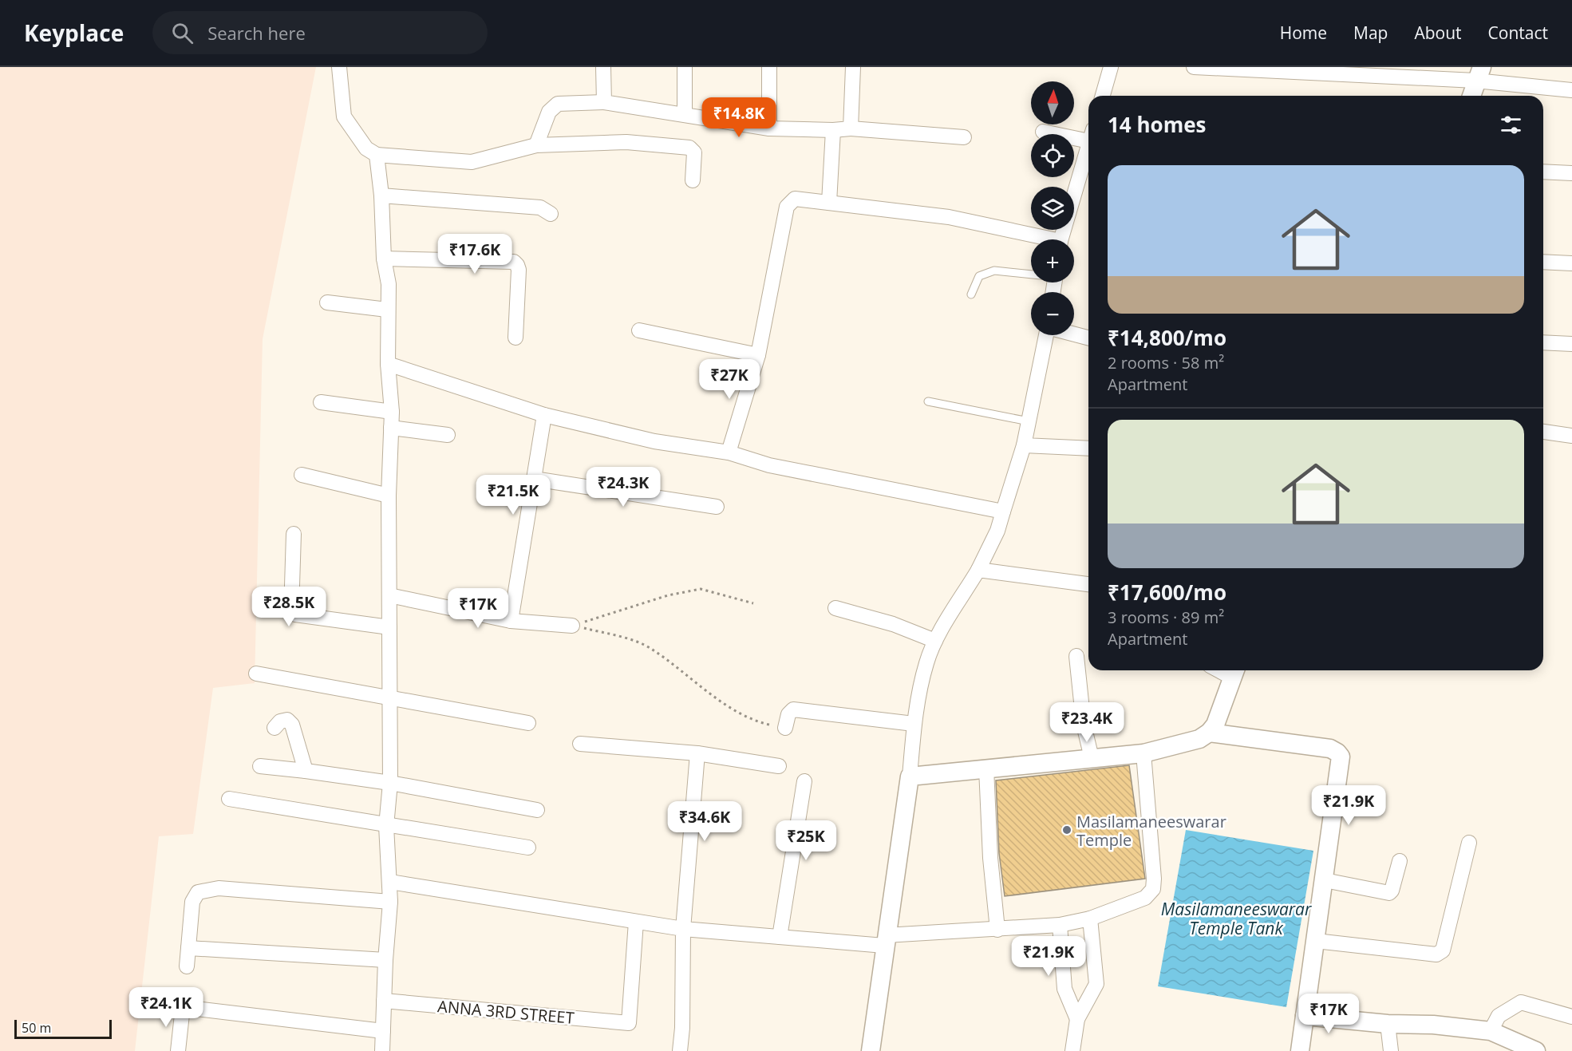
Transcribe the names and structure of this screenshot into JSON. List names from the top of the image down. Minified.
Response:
{"streets":{"street":["ANNA 3RD STREET"]},"water":["Masilamaneeswarar Temple Tank"],"places":["Masilamaneeswarar Temple"],"scale_bar":"50 m","north":"top","page":{"header":"Keyplace","search":"Search here","nav":["Home","Map","About","Contact"],"map_buttons":["+","−"],"heading":"14 homes","price":["₹14.8K","₹17.6K","₹27K","₹24.3K","₹21.5K","₹28.5K","₹17K","₹23.4K","₹21.9K","₹34.6K","₹25K","₹21.9K","₹24.1K","₹17K"],"list":[{"name":"₹14,800/mo","note":"2 rooms · 58 m² · Apartment"},{"name":"₹17,600/mo","note":"3 rooms · 89 m² · Apartment"}],"scale":"50 m"}}
